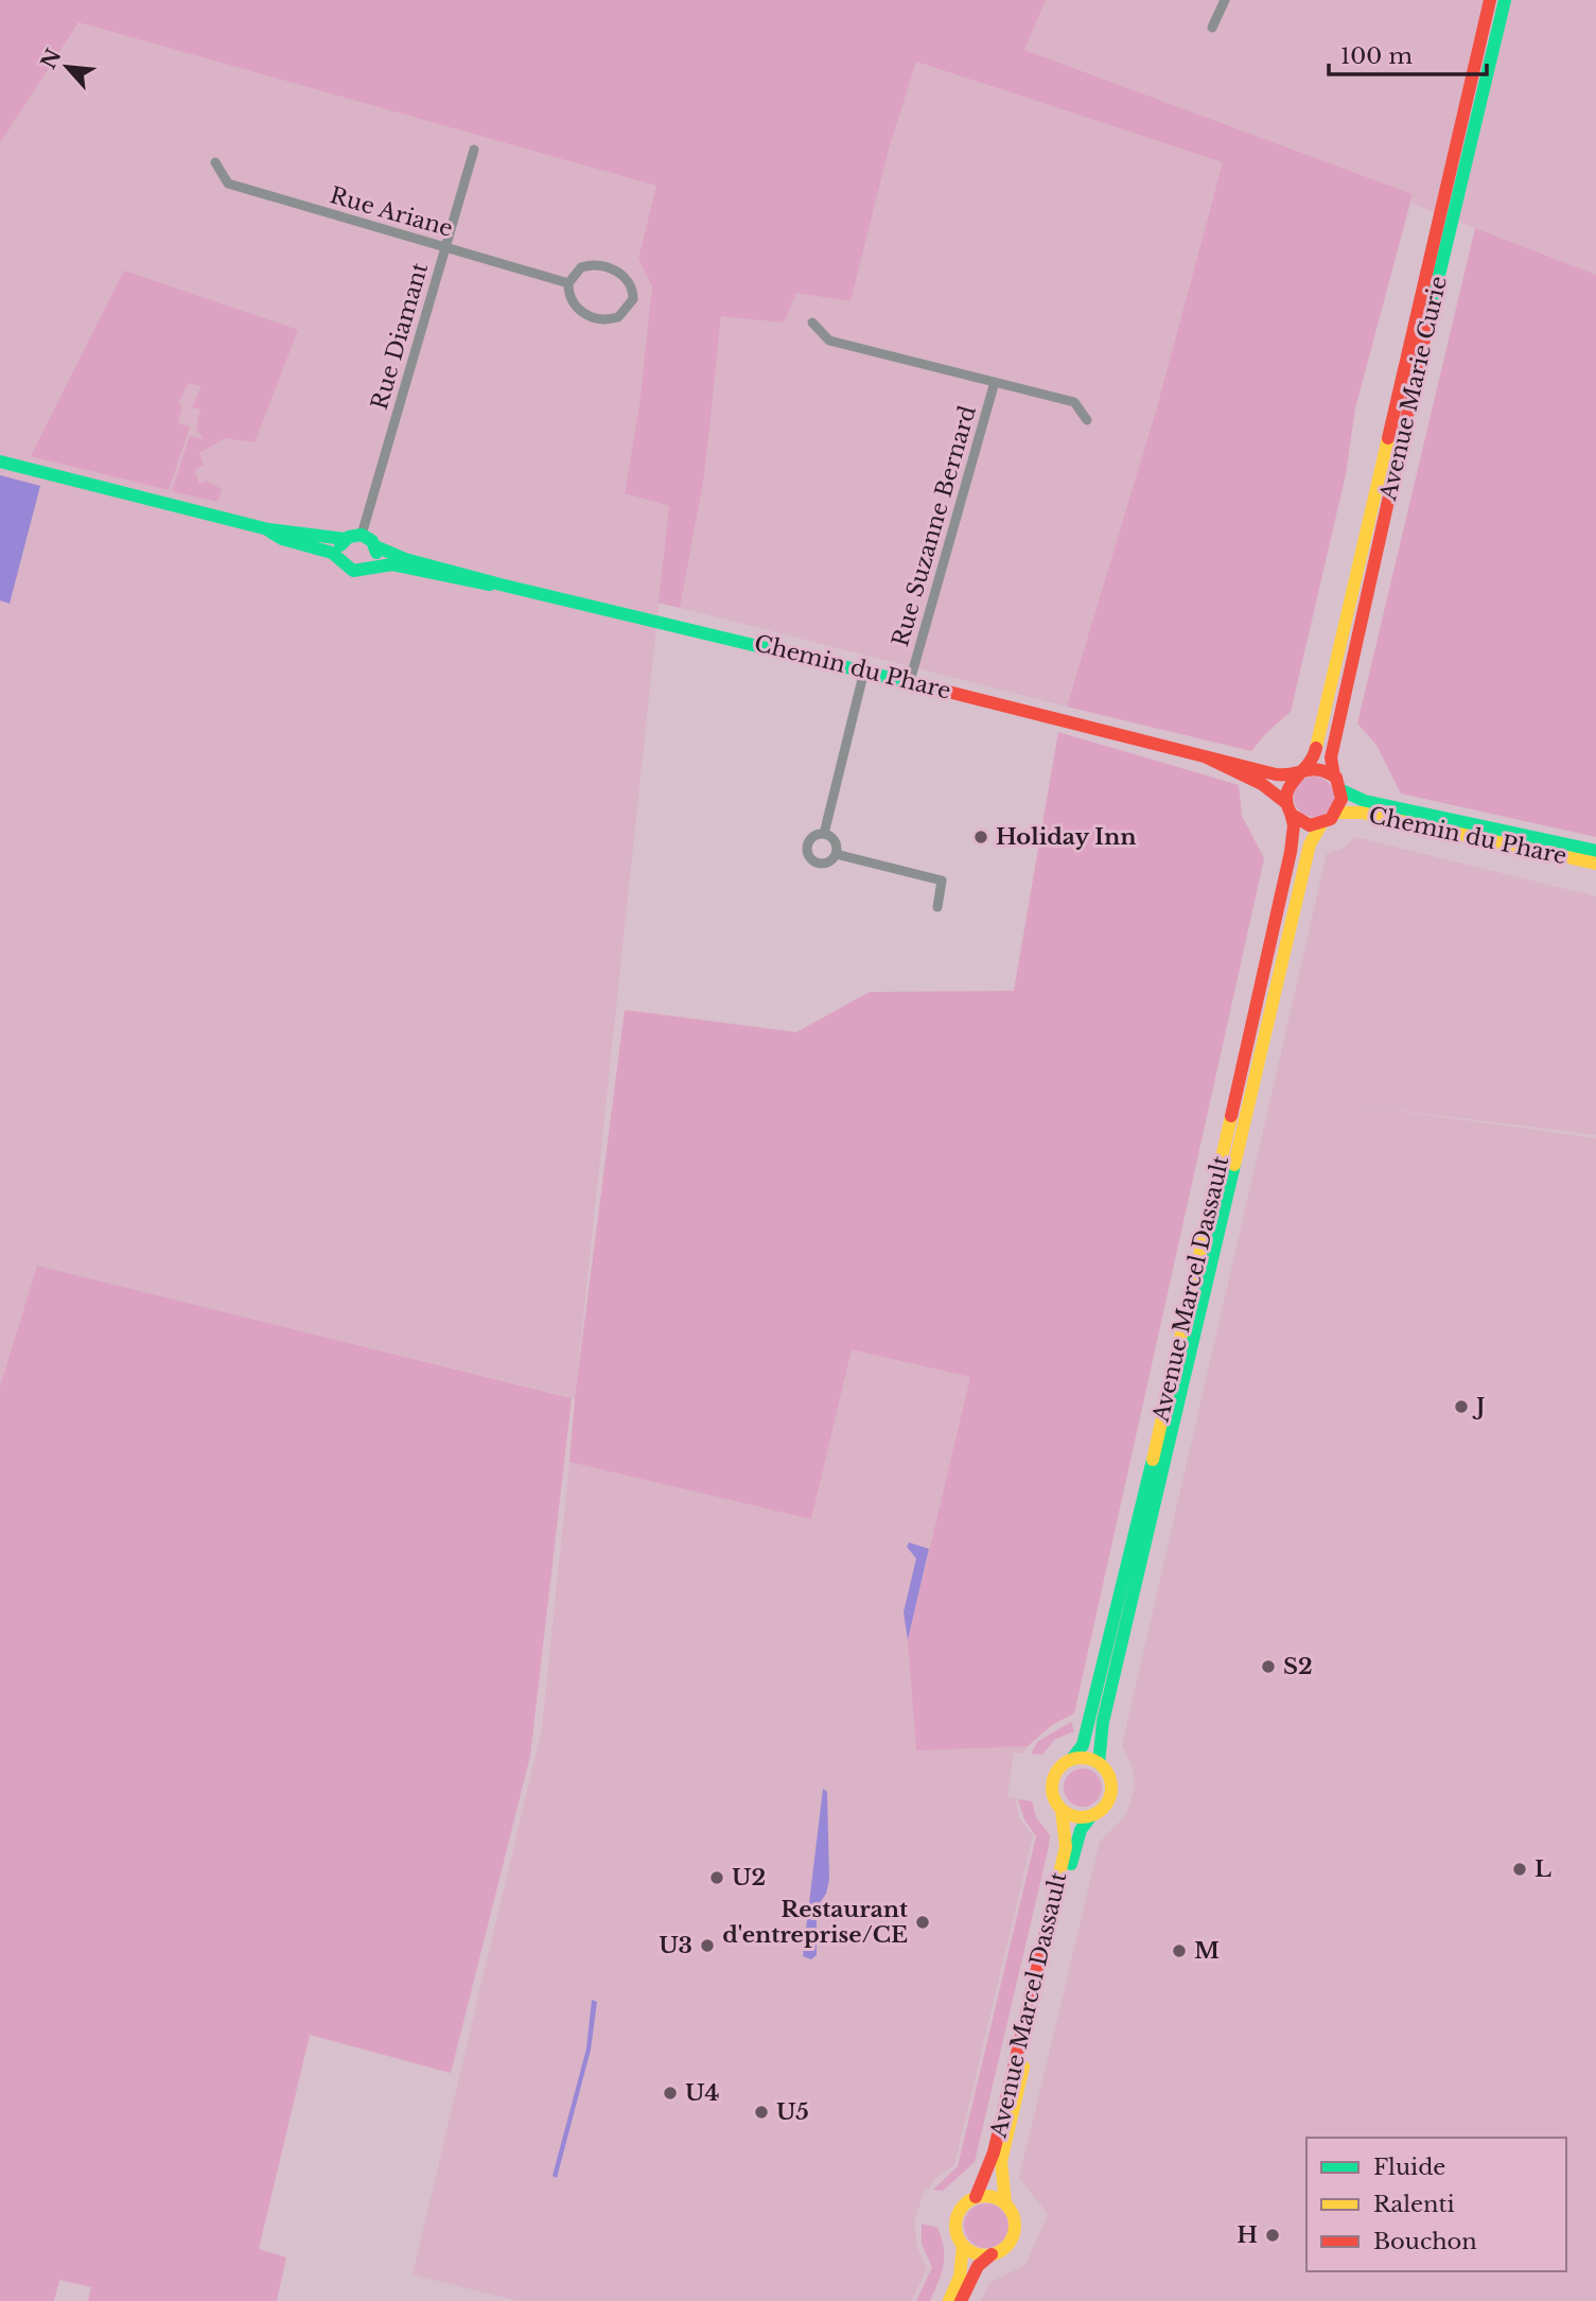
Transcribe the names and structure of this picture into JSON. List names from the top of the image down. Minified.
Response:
{"streets":{"main road":["Avenue Marie Curie","Chemin du Phare","Avenue Marcel Dassault"],"street":["Rue Ariane","Rue Diamant","Rue Suzanne Bernard"]},"crossings":[["Rue Ariane","Rue Diamant"],["Rue Diamant","Chemin du Phare"],["Avenue Marie Curie","Chemin du Phare"],["Avenue Marie Curie","Avenue Marcel Dassault"],["Rue Suzanne Bernard","Chemin du Phare"],["Chemin du Phare","Avenue Marcel Dassault"]],"places":["Holiday Inn","J","S2","L","U2","Restaurant d'entreprise/CE","U3","M","U4","U5","H"],"legend":["Fluide","Ralenti","Bouchon"],"scale_bar":"100 m","north":"top left"}
